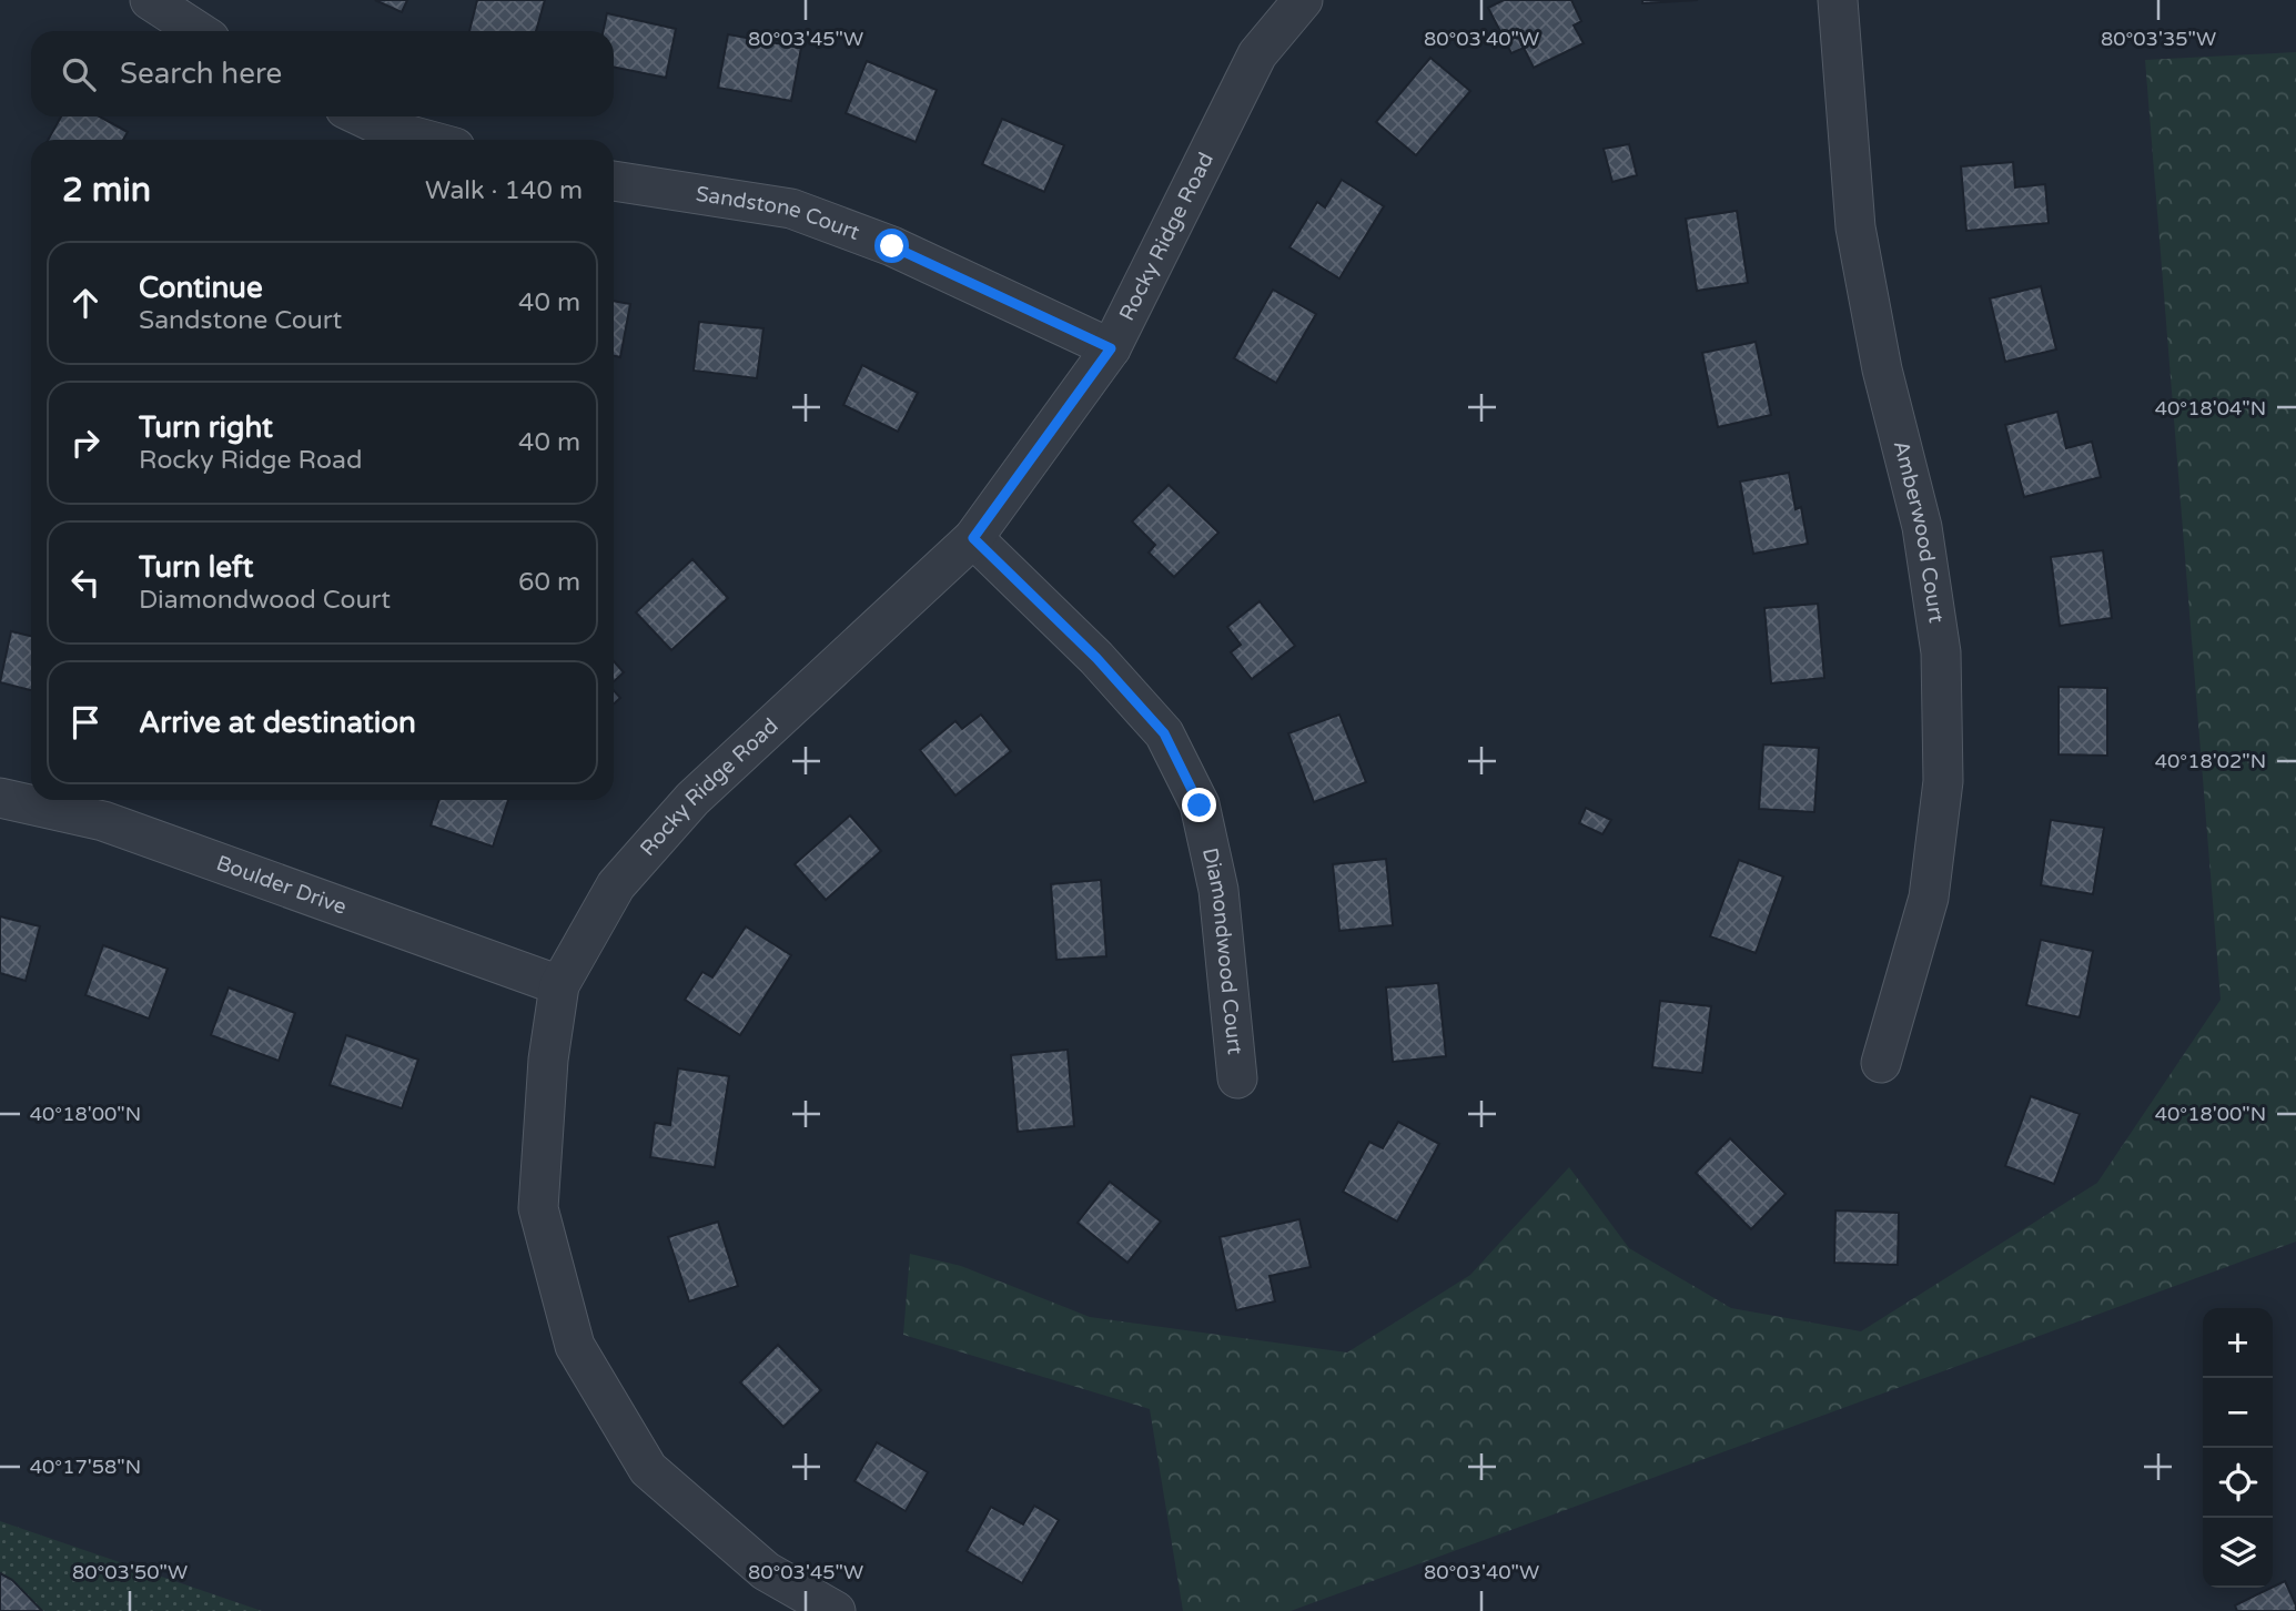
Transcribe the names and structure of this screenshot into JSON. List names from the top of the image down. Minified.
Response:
{"streets":{"street":["Sandstone Court","Rocky Ridge Road","Amberwood Court","Boulder Drive","Diamondwood Court"]},"crossings":[["Sandstone Court","Rocky Ridge Road"],["Rocky Ridge Road","Boulder Drive"],["Rocky Ridge Road","Diamondwood Court"]],"page":{"search":"Search here","heading":["2 min","Walk · 140 m"],"list":[["Continue","Sandstone Court","40 m"],["Turn right","Rocky Ridge Road","40 m"],["Turn left","Diamondwood Court","60 m"],"Arrive at destination"],"map_buttons":["+","−"]},"coordinates":["80°03'45\"W","80°03'40\"W","80°03'35\"W","40°18'04\"N","40°18'02\"N","40°18'00\"N","40°17'58\"N","80°03'50\"W"]}
